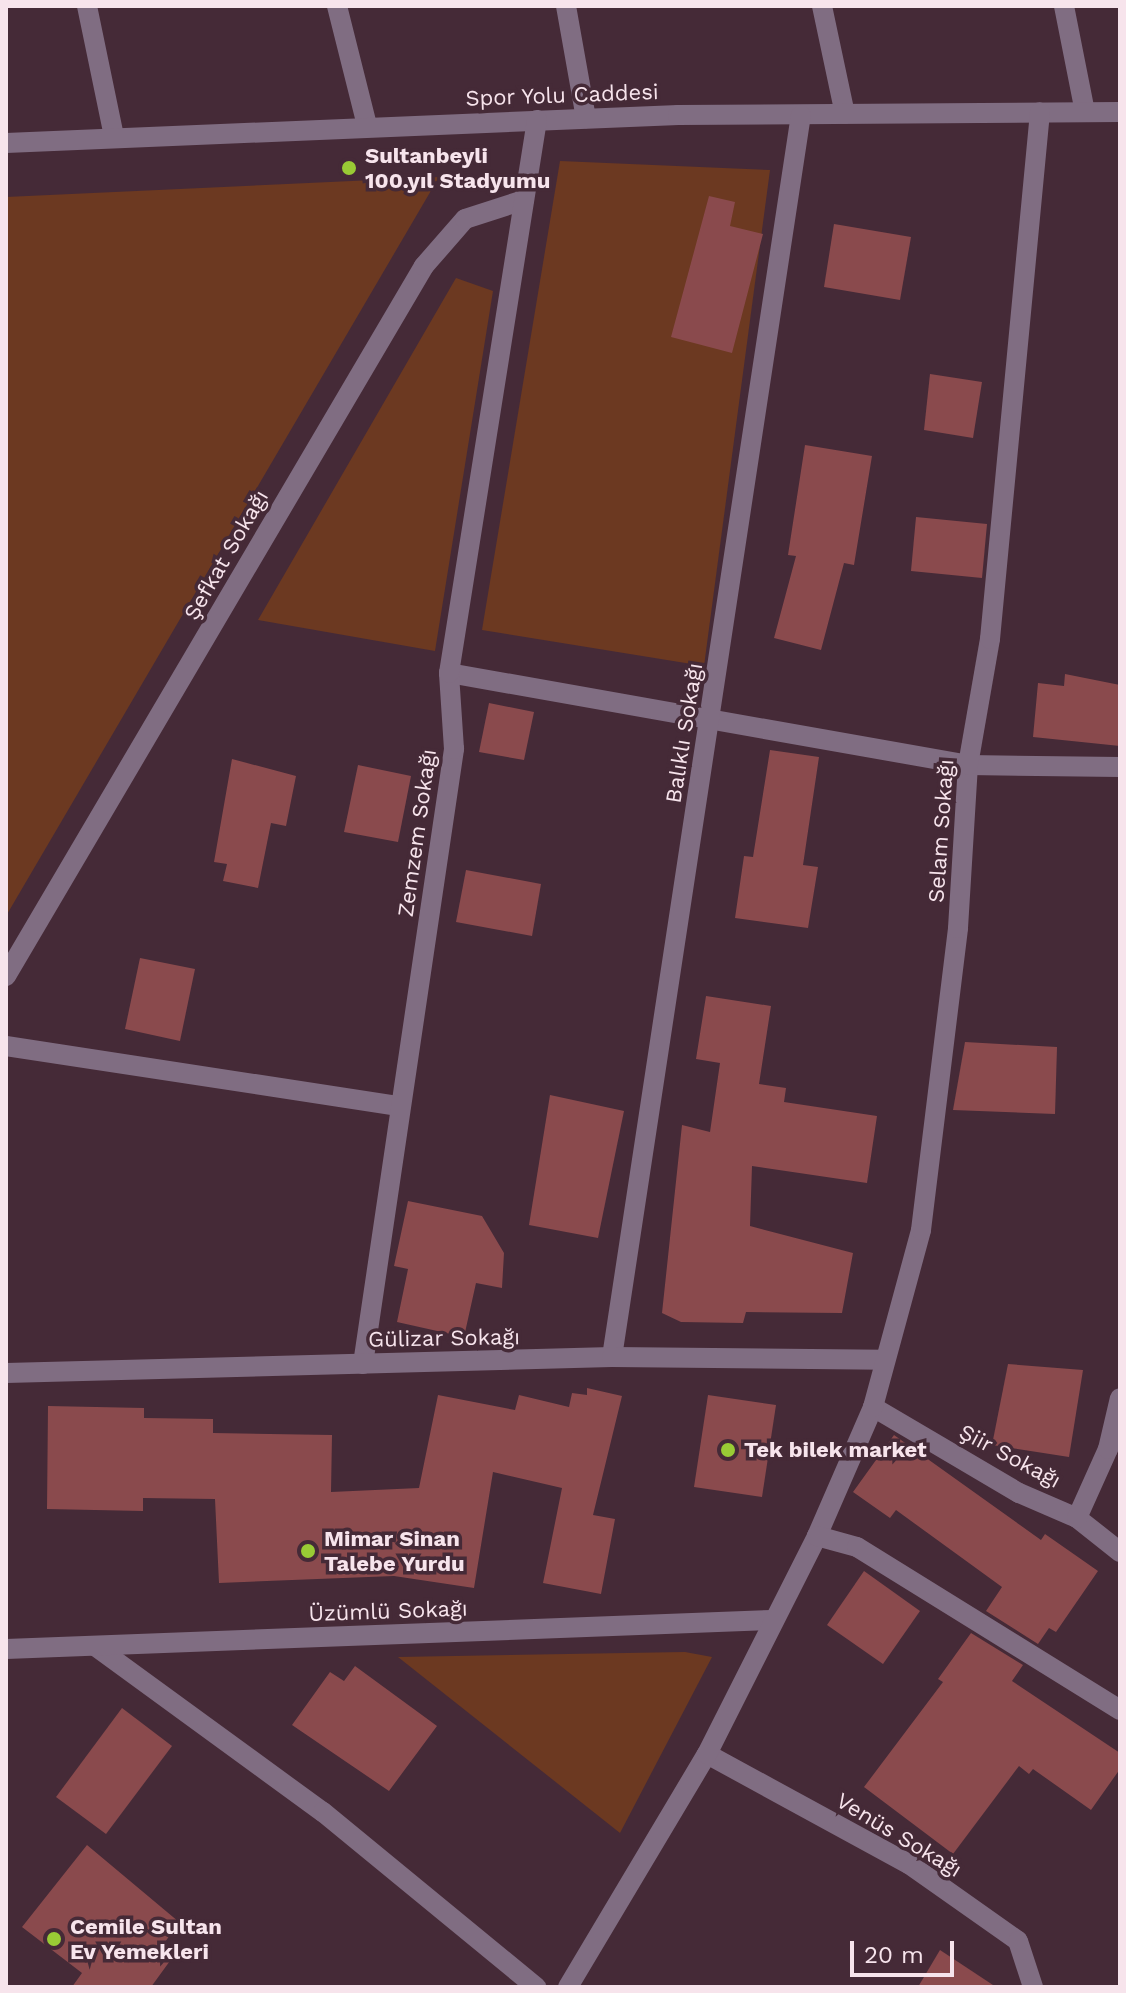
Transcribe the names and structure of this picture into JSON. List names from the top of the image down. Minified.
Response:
{"streets":{"street":["Spor Yolu Caddesi","Şefkat Sokağı","Balıklı Sokağı","Selam Sokağı","Zemzem Sokağı","Gülizar Sokağı","Şiir Sokağı","Üzümlü Sokağı","Venüs Sokağı"]},"crossings":[["Spor Yolu Caddesi","Balıklı Sokağı"],["Spor Yolu Caddesi","Selam Sokağı"],["Spor Yolu Caddesi","Zemzem Sokağı"],["Şefkat Sokağı","Zemzem Sokağı"],["Balıklı Sokağı","Gülizar Sokağı"],["Selam Sokağı","Gülizar Sokağı"],["Selam Sokağı","Şiir Sokağı"],["Selam Sokağı","Üzümlü Sokağı"],["Selam Sokağı","Venüs Sokağı"],["Zemzem Sokağı","Gülizar Sokağı"]],"places":["Sultanbeyli 100.yıl Stadyumu","Tek bilek market","Mimar Sinan Talebe Yurdu","Cemile Sultan Ev Yemekleri"],"scale_bar":"20 m"}
